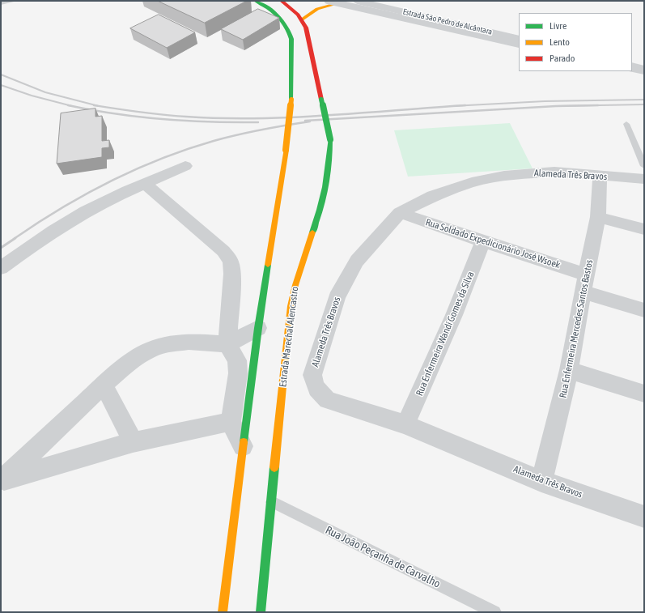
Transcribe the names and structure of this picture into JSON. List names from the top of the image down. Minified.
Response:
{"streets":{"main road":["Estrada Marechal Alencastro"],"street":["Estrada São Pedro de Alcântara","Alameda Três Bravos","Rua Soldado Expedicionário José Wsoek","Rua Enfermeira Mercedes Santos Bastos","Rua Enfermeira Wandi Gomes da Silva"],"lane":["Rua João Peçanha de Carvalho"]},"crossings":[["Alameda Três Bravos","Rua Soldado Expedicionário José Wsoek"],["Alameda Três Bravos","Rua Enfermeira Mercedes Santos Bastos"],["Alameda Três Bravos","Rua Enfermeira Wandi Gomes da Silva"],["Rua Soldado Expedicionário José Wsoek","Rua Enfermeira Mercedes Santos Bastos"],["Rua Soldado Expedicionário José Wsoek","Rua Enfermeira Wandi Gomes da Silva"],["Estrada Marechal Alencastro","Rua João Peçanha de Carvalho"]],"legend":["Livre","Lento","Parado"]}
